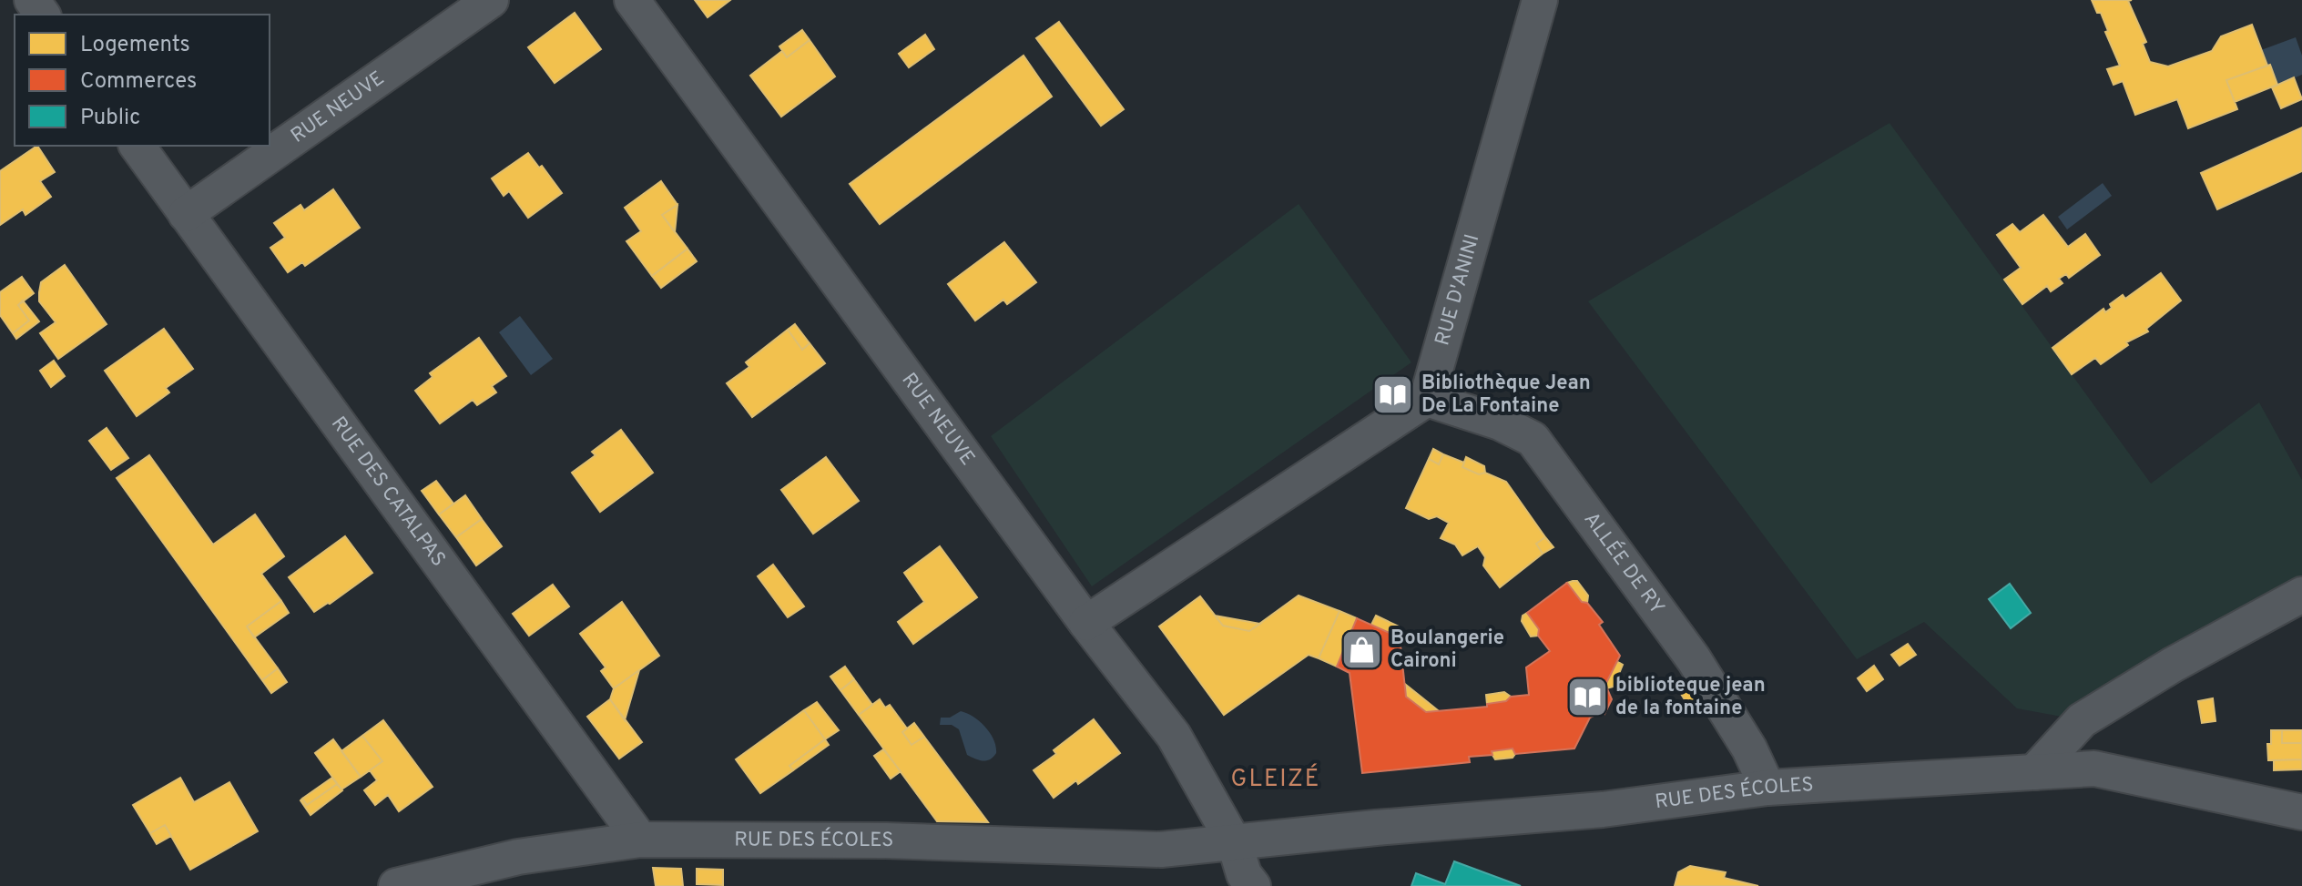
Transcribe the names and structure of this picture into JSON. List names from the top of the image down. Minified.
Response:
{"streets":{"street":["RUE NEUVE","RUE D'ANINI","RUE DES CATALPAS","ALLÉE DE RY","RUE DES ÉCOLES"]},"crossings":[["RUE NEUVE","RUE DES CATALPAS"],["RUE NEUVE","RUE DES ÉCOLES"],["RUE D'ANINI","ALLÉE DE RY"],["RUE DES CATALPAS","RUE DES ÉCOLES"],["ALLÉE DE RY","RUE DES ÉCOLES"]],"districts":["GLEIZÉ"],"places":{"library":["Bibliothèque Jean De La Fontaine","biblioteque jean de la fontaine"],"shop":["Boulangerie Caironi"]},"legend":["Logements","Commerces","Public"]}
